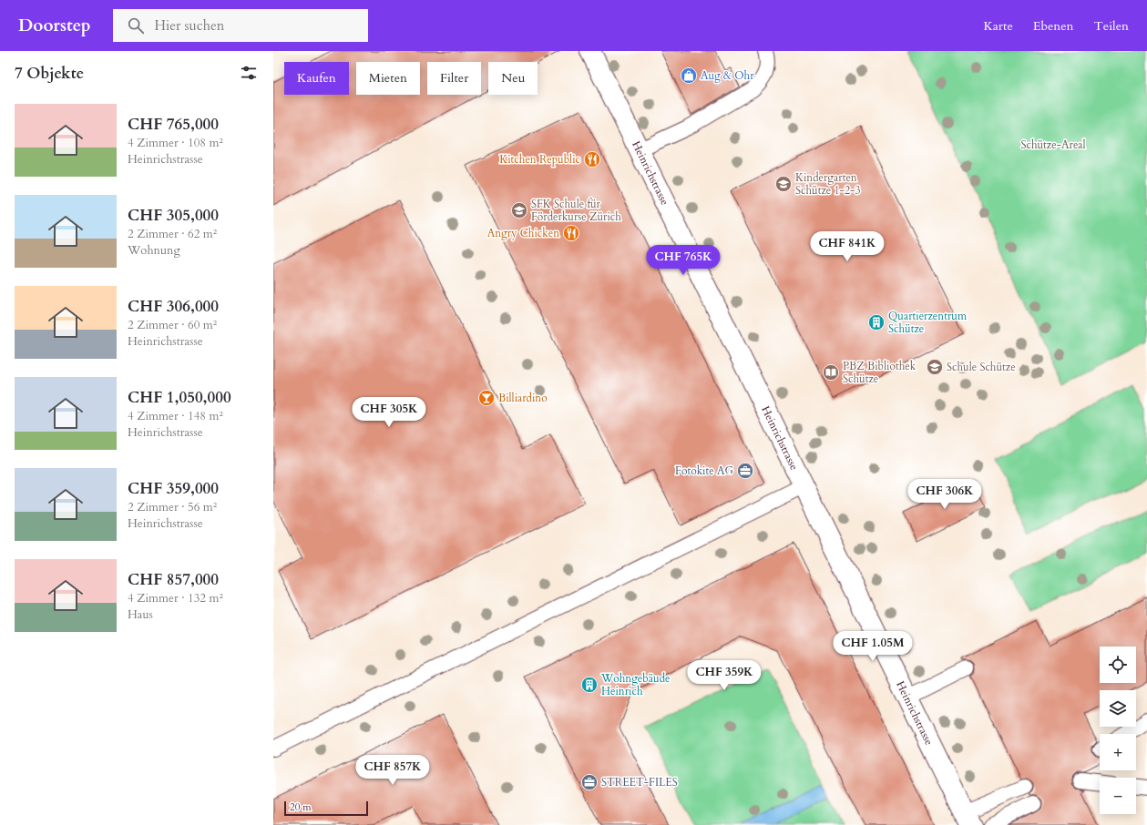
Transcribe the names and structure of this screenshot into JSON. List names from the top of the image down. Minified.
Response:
{"streets":{"street":["Heinrichstrasse"]},"parks":["Schütze-Areal"],"places":{"shop":["Aug & Ohr"],"restaurant":["Kitchen Republic","Angry Chicken"],"school or university":["Kindergarten Schütze 1-2-3","SFK Schule für Förderkurse Zürich","Schule Schütze"],"building":["Quartierzentrum Schütze","Wohngebäude Heinrich"],"library":["PBZ Bibliothek Schütze"],"bar":["Billiardino"],"office":["Fotokite AG","STREET-FILES"]},"scale_bar":"20 m","page":{"header":"Doorstep","search":"Hier suchen","nav":["Karte","Ebenen","Teilen"],"heading":"7 Objekte","chip":["Kaufen","Mieten","Filter","Neu"],"list":[{"name":"CHF 765,000","note":"4 Zimmer · 108 m² · Heinrichstrasse"},{"name":"CHF 305,000","note":"2 Zimmer · 62 m² · Wohnung"},{"name":"CHF 306,000","note":"2 Zimmer · 60 m² · Heinrichstrasse"},{"name":"CHF 1,050,000","note":"4 Zimmer · 148 m² · Heinrichstrasse"},{"name":"CHF 359,000","note":"2 Zimmer · 56 m² · Heinrichstrasse"},{"name":"CHF 857,000","note":"4 Zimmer · 132 m² · Haus"}],"price":["CHF 841K","CHF 765K","CHF 305K","CHF 306K","CHF 1.05M","CHF 359K","CHF 857K"],"map_buttons":["+","−"],"scale":"20 m"}}
